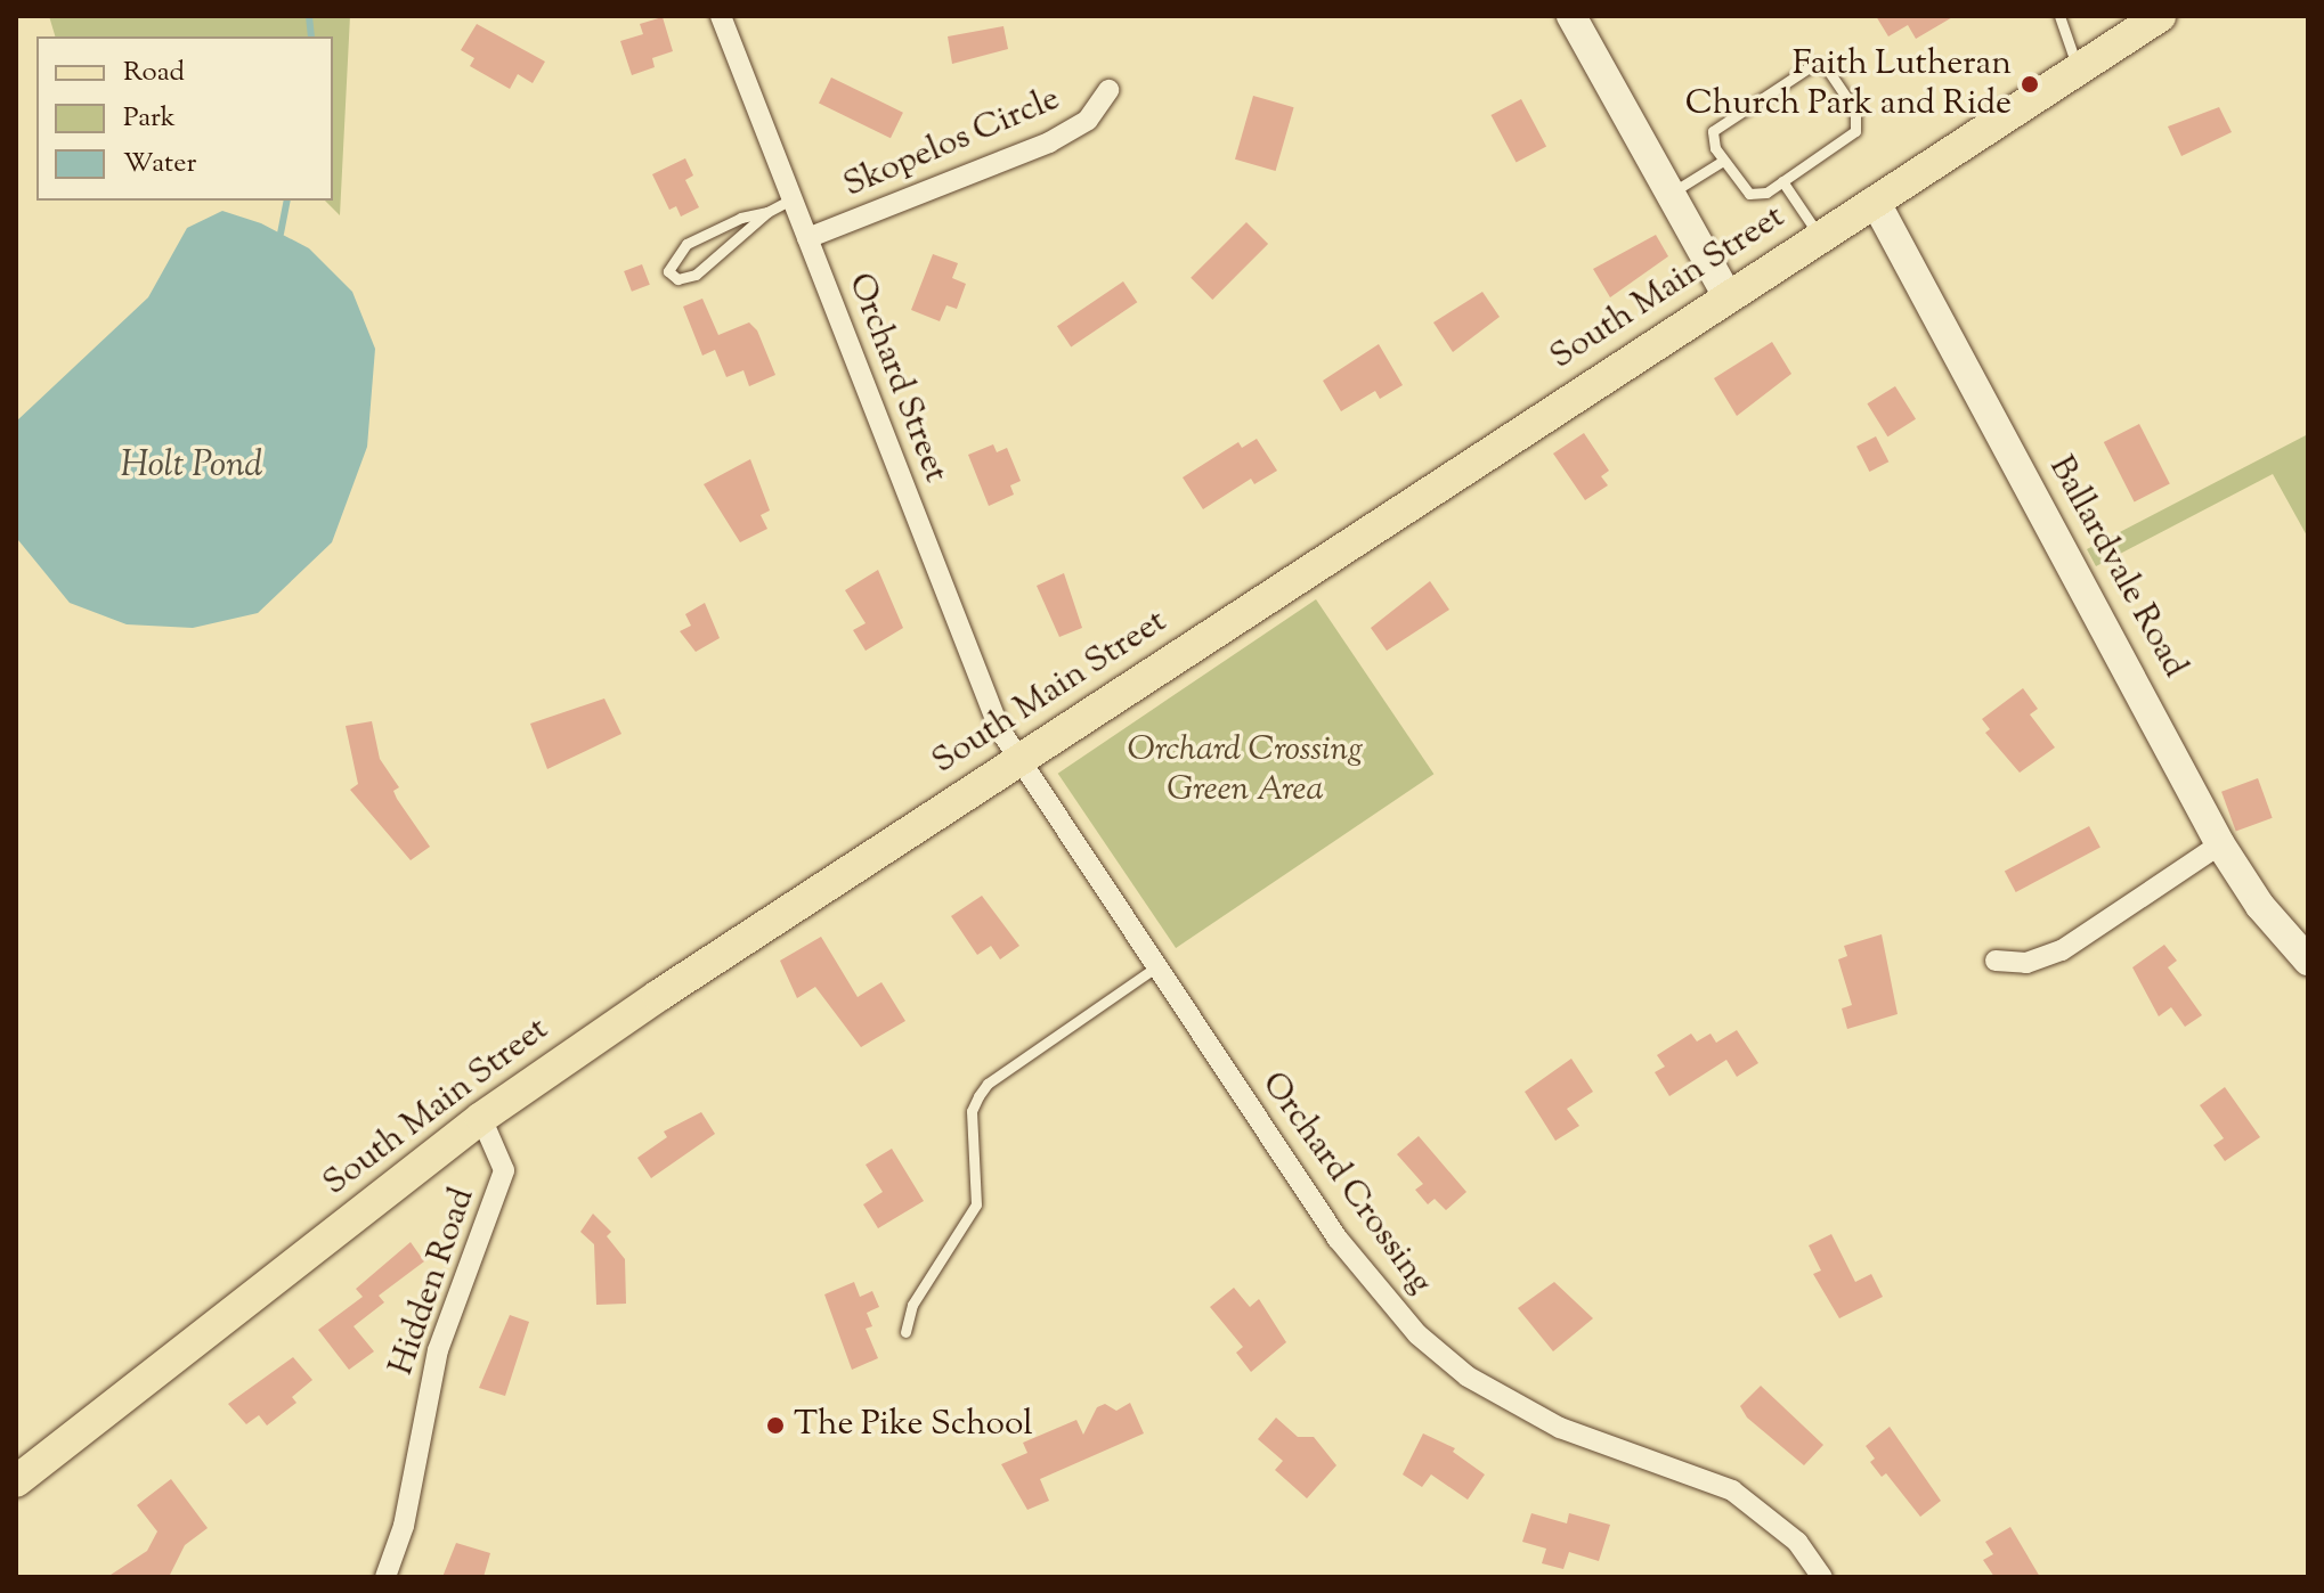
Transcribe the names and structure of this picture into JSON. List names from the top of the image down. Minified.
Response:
{"streets":{"main road":["South Main Street"],"street":["Skopelos Circle","Orchard Street","Ballardvale Road","Orchard Crossing","Hidden Road"]},"crossings":[["Skopelos Circle","Orchard Street"],["South Main Street","Orchard Street"],["South Main Street","Ballardvale Road"],["South Main Street","Orchard Crossing"],["South Main Street","Hidden Road"],["Orchard Street","Orchard Crossing"]],"water":["Holt Pond"],"parks":["Orchard Crossing Green Area"],"places":["Faith Lutheran Church Park and Ride","The Pike School"],"legend":["Road","Park","Water"]}
